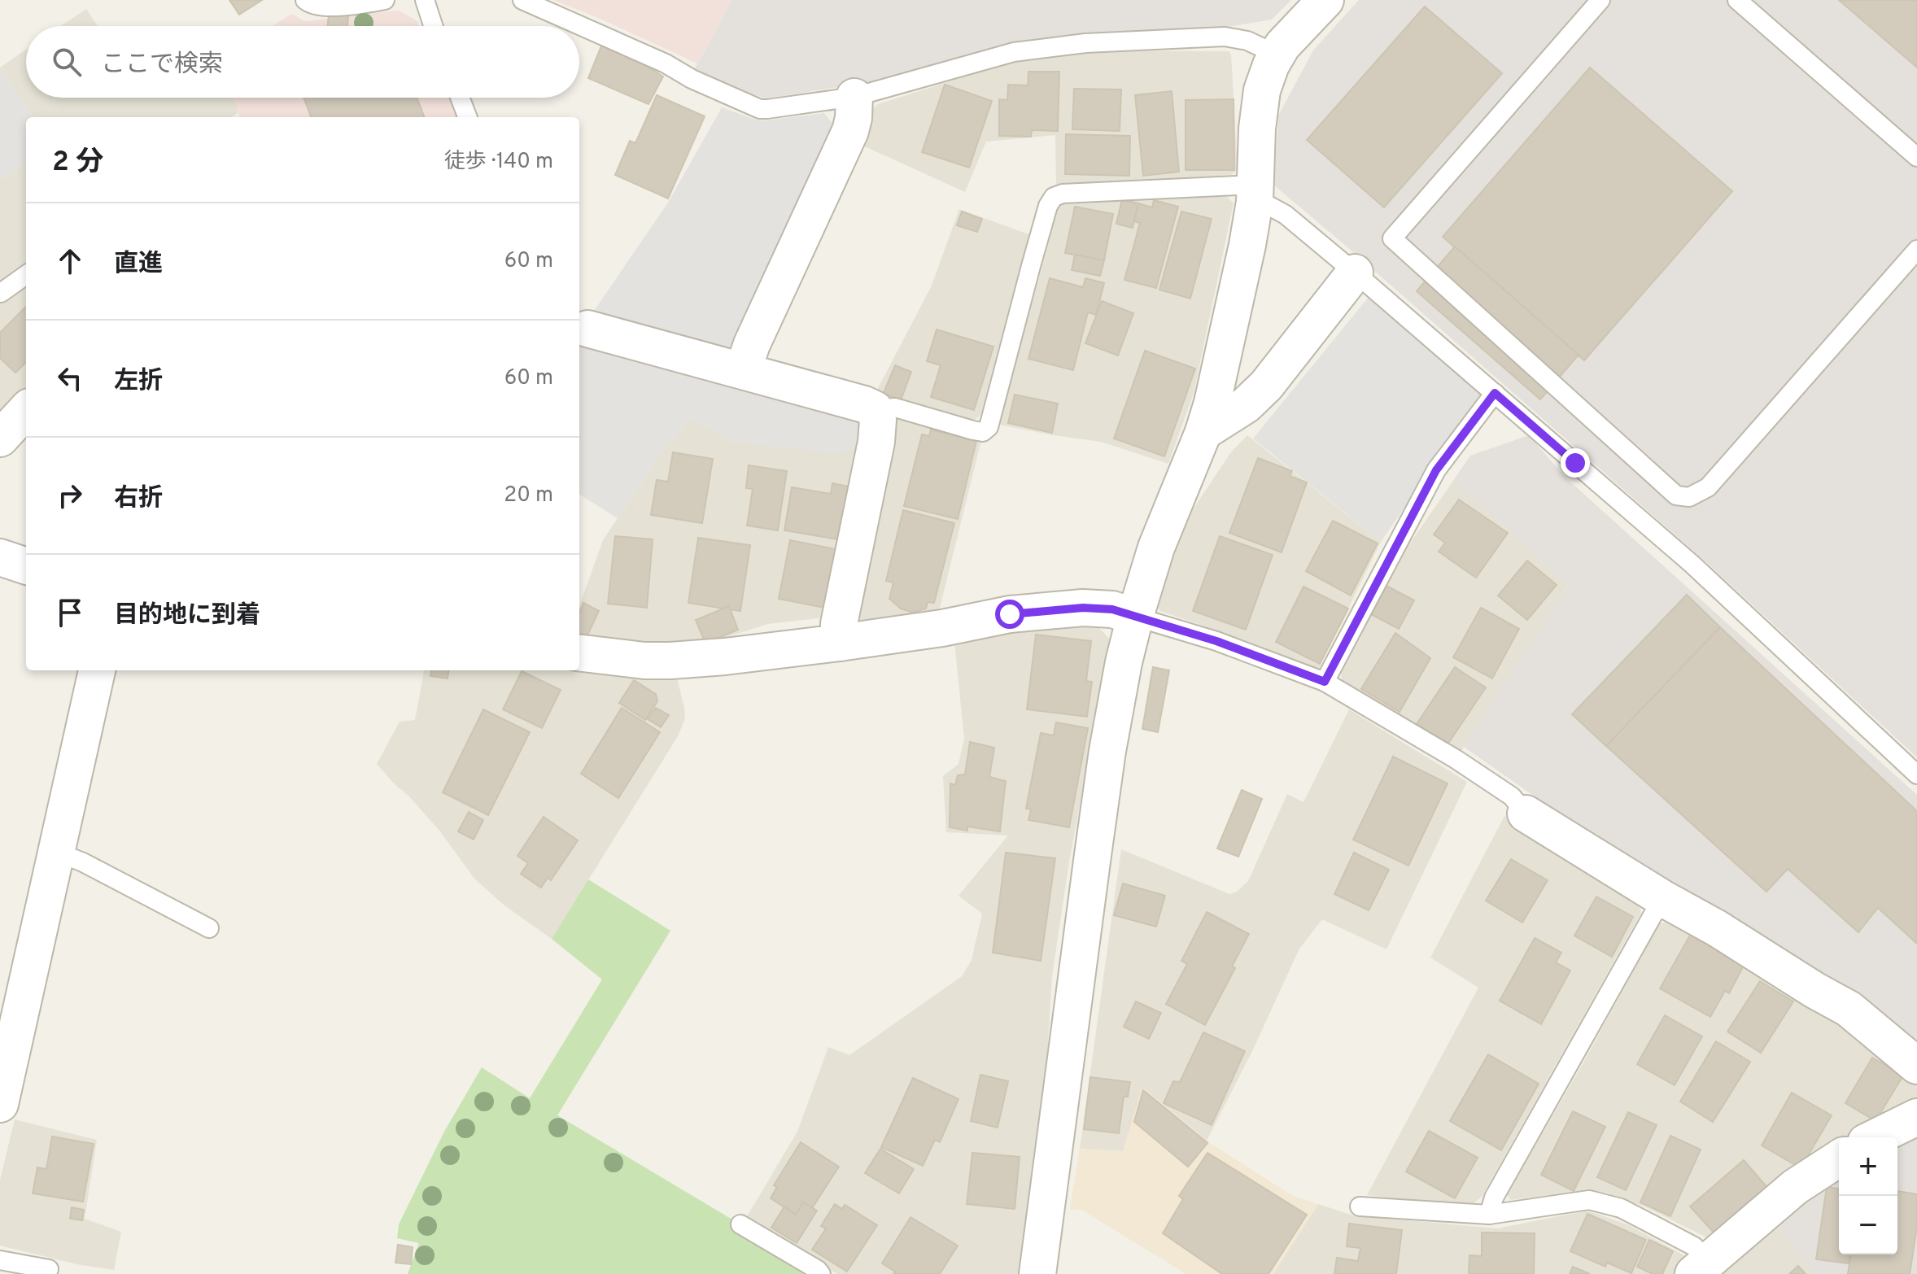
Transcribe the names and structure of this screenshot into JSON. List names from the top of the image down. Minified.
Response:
{"page":{"search":"ここで検索","heading":["2 分","徒歩 · 140 m"],"list":[["直進","60 m"],["左折","60 m"],["右折","20 m"],"目的地に到着"],"map_buttons":["+","−"]}}
